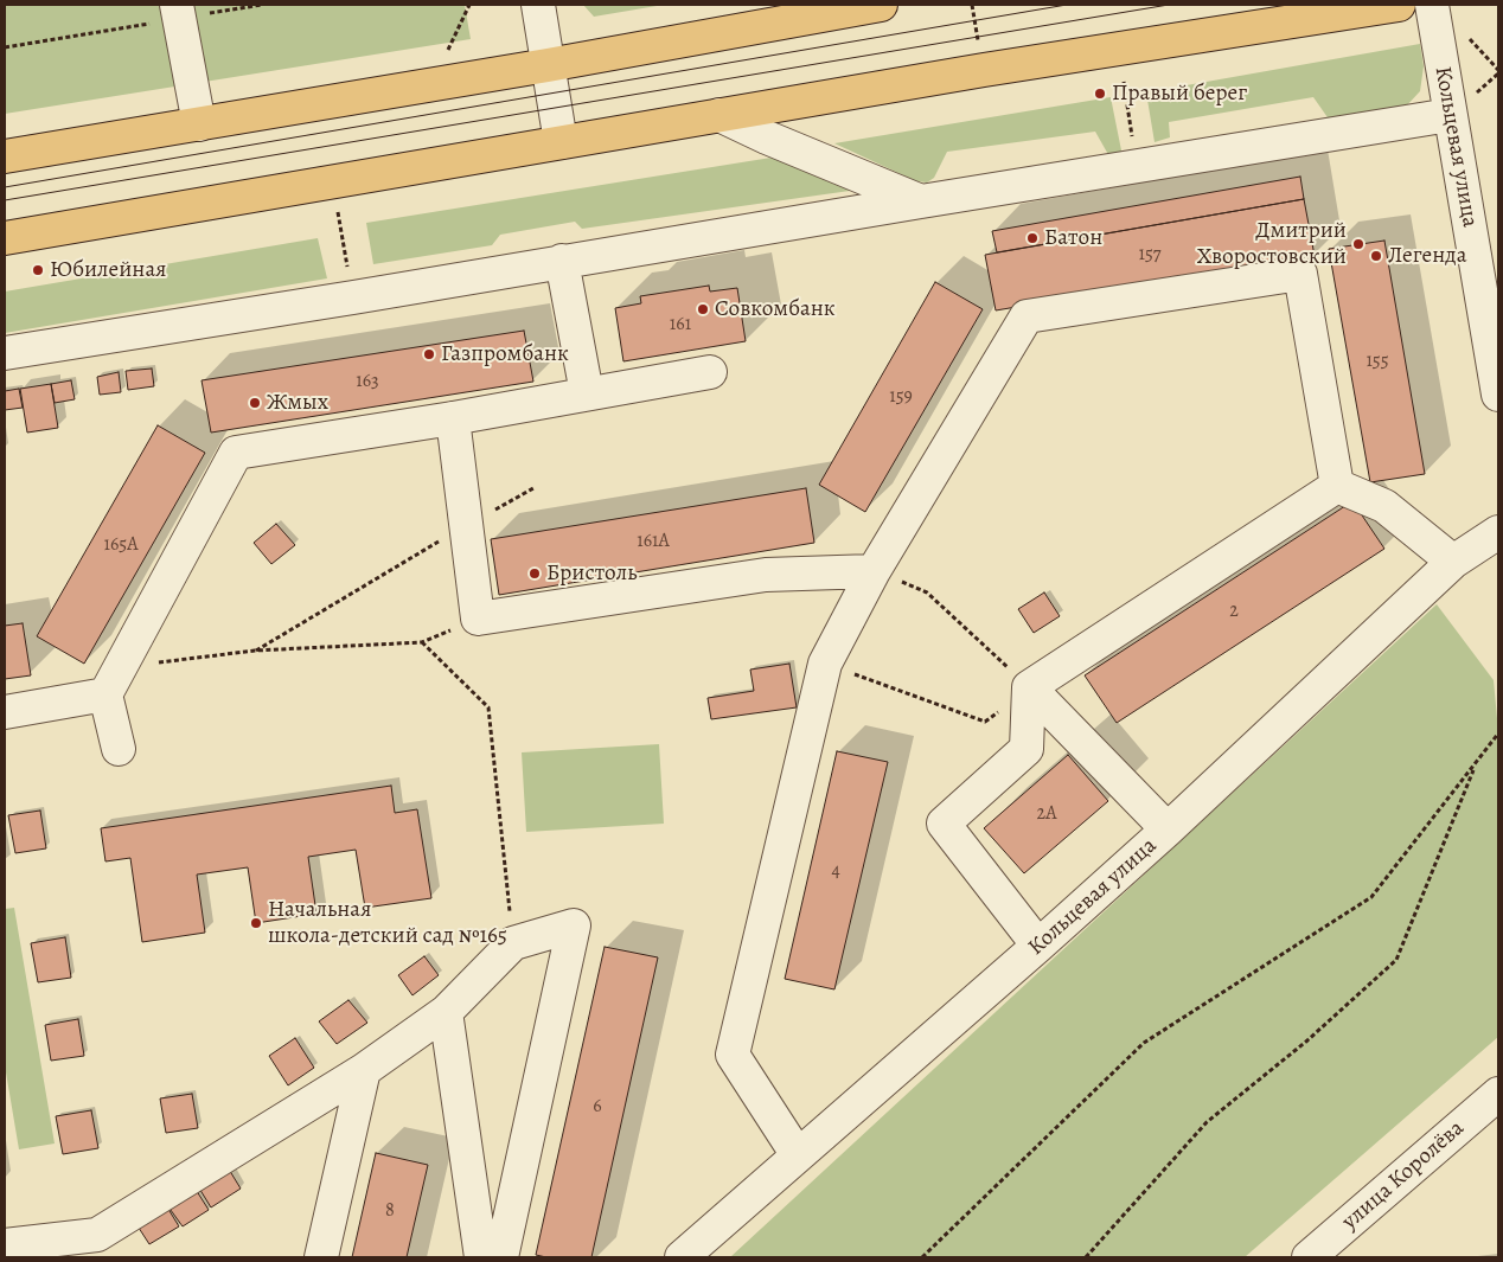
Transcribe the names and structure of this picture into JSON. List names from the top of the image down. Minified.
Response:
{"streets":{"street":["Кольцевая улица","улица Королёва"]},"places":["Правый берег","Батон","Дмитрий Хворостовский","Легенда","Юбилейная","Совкомбанк","Газпромбанк","Жмых","Бристоль","Начальная школа-детский сад №165"],"house_numbers":["157","161","155","163","159","161А","165А","2","2А","4","6","8"]}
